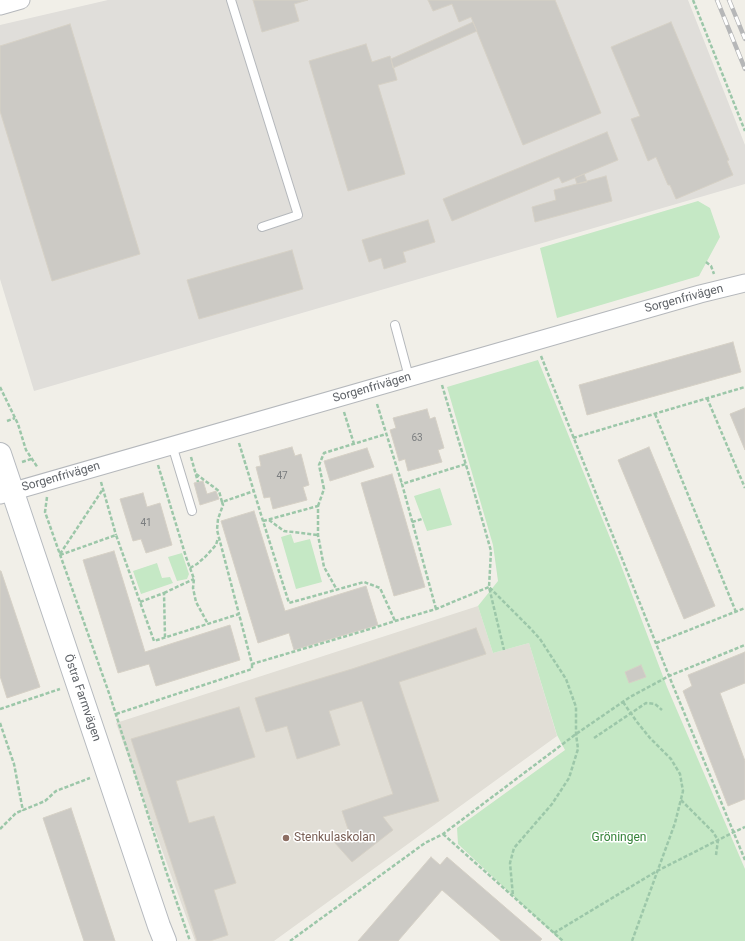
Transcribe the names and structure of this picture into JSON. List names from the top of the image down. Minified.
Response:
{"streets":{"street":["Sorgenfrivägen","Östra Farmvägen"]},"crossings":[["Sorgenfrivägen","Östra Farmvägen"]],"parks":["Gröningen"],"places":["Stenkulaskolan"],"house_numbers":["63","47","41"]}
